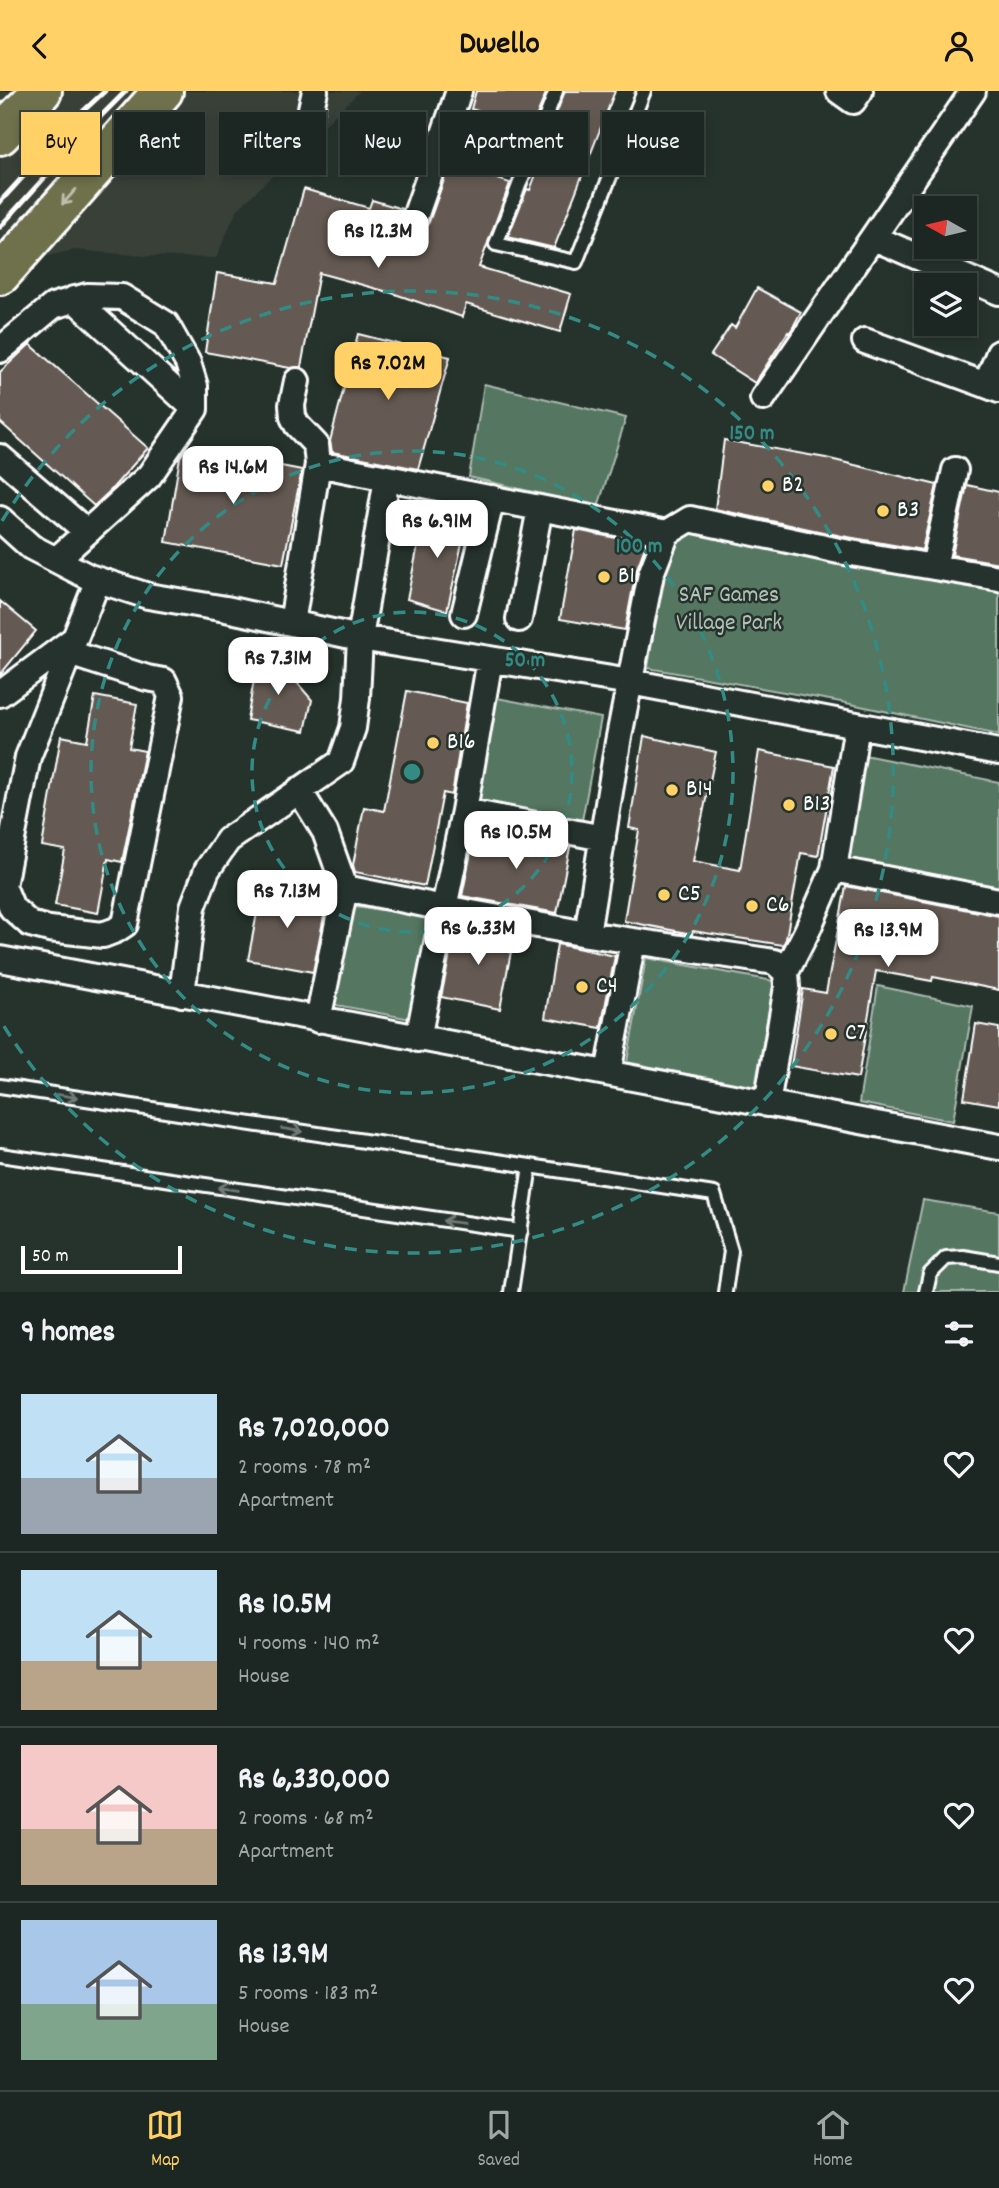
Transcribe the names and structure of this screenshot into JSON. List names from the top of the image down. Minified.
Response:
{"parks":["SAF Games Village Park"],"places":["B2","B3","B1","B16","B14","B13","C5","C6","C4","C7"],"scale_bar":"50 m","north":"left","page":{"header":"Dwello","chip":["Buy","Rent","Filters","New","Apartment","House"],"price":["Rs 12.3M","Rs 7.02M","Rs 14.6M","Rs 6.91M","Rs 7.31M","Rs 10.5M","Rs 7.13M","Rs 6.33M","Rs 13.9M"],"scale":"50 m","heading":"9 homes","list":[{"name":"Rs 7,020,000","note":"2 rooms · 78 m² · Apartment"},{"name":"Rs 10.5M","note":"4 rooms · 140 m² · House"},{"name":"Rs 6,330,000","note":"2 rooms · 68 m² · Apartment"},{"name":"Rs 13.9M","note":"5 rooms · 183 m² · House"}],"tabs":["Map","Saved","Home"]},"rings":["150 m","100 m","50 m"]}
